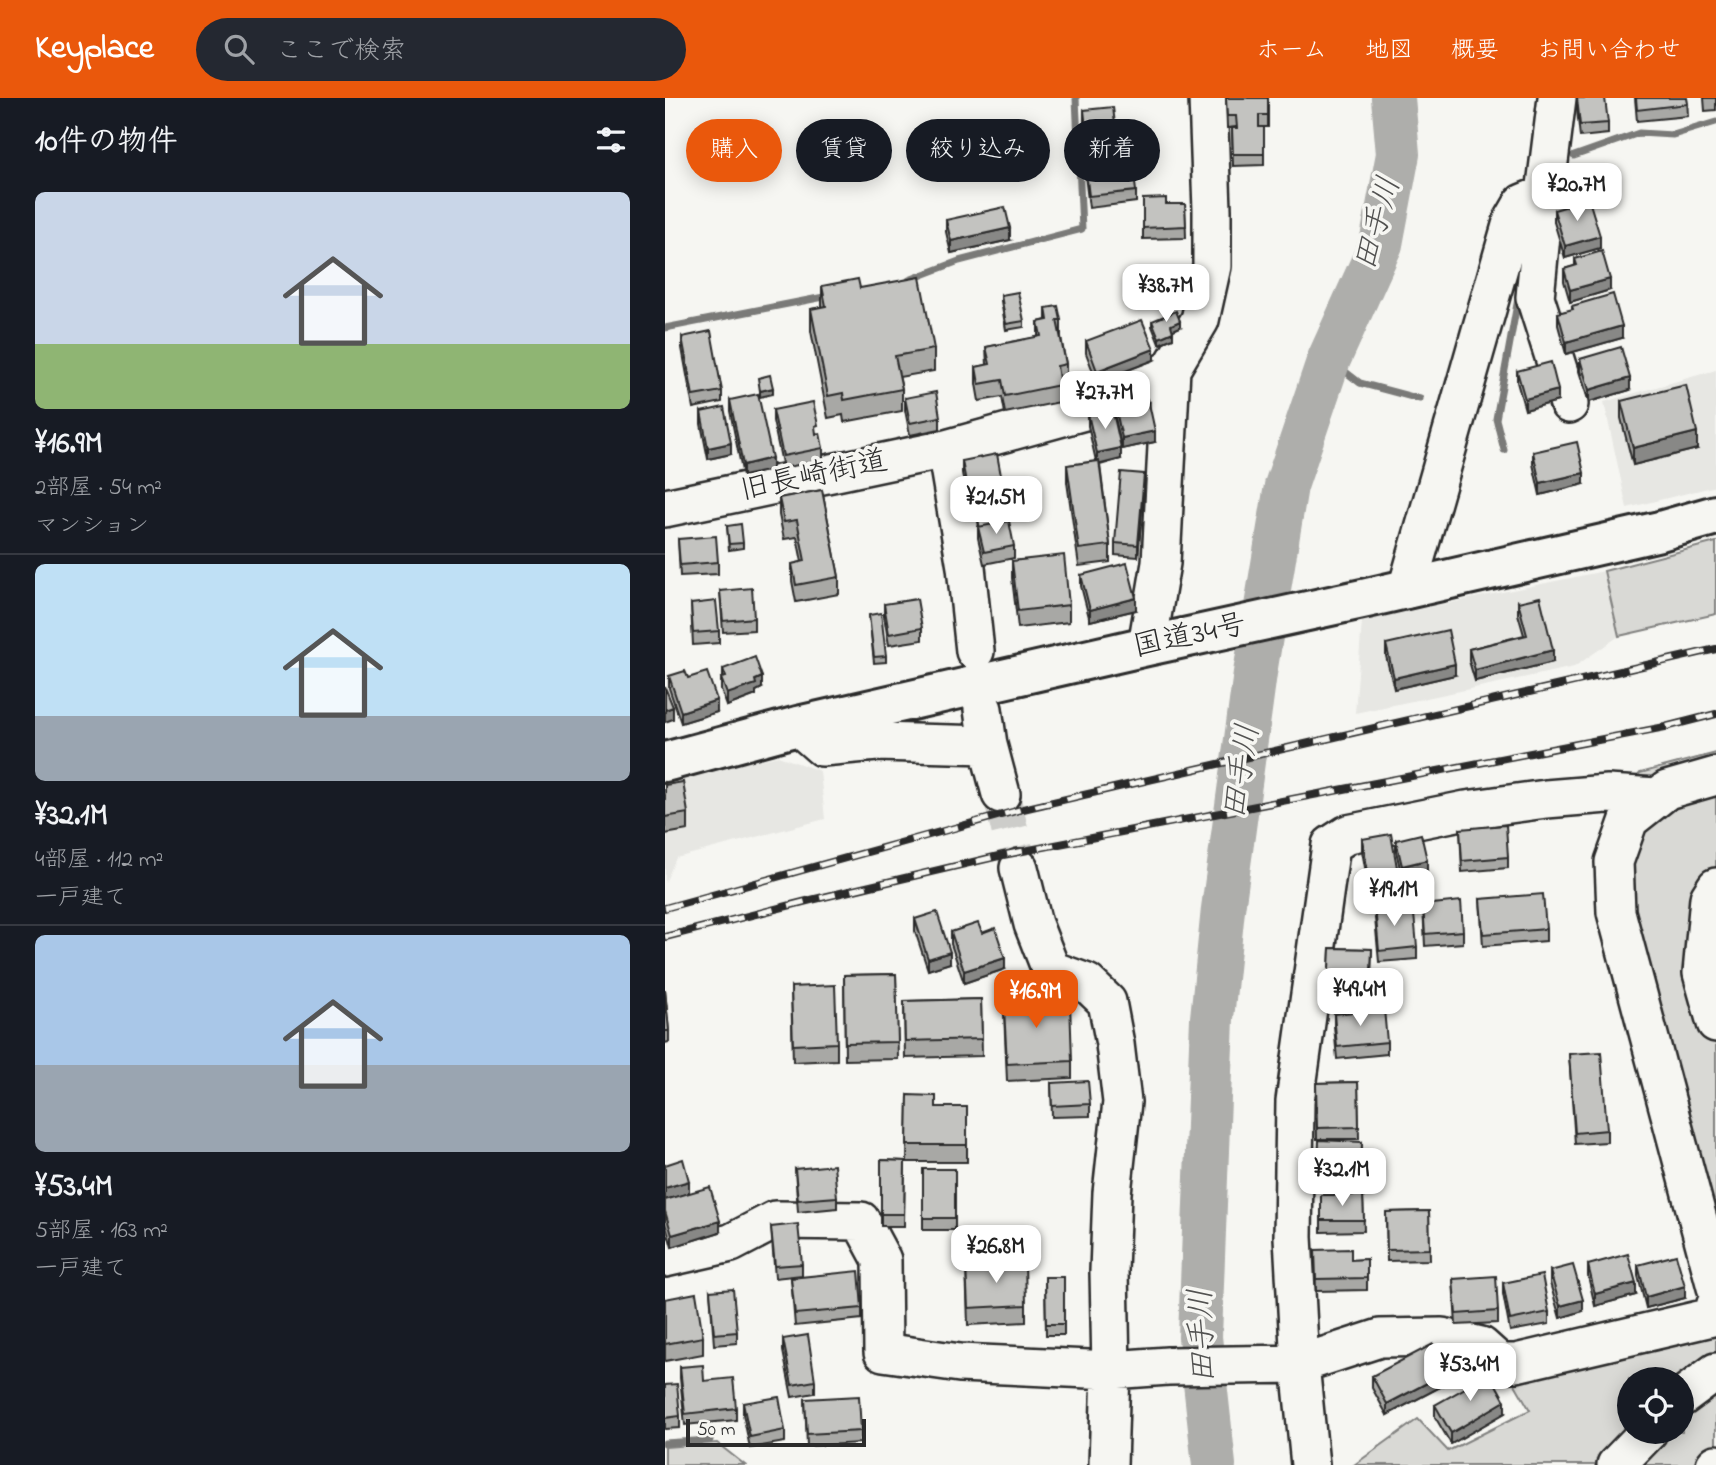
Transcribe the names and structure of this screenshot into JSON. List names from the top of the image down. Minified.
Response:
{"streets":{"highway":["国道34号"],"street":["旧長崎街道"]},"water":["田手川"],"scale_bar":"50 m","page":{"header":"Keyplace","search":"ここで検索","nav":["ホーム","地図","概要","お問い合わせ"],"heading":"10件の物件","chip":["購入","賃貸","絞り込み","新着"],"price":["¥20.7M","¥38.7M","¥27.7M","¥21.5M","¥19.1M","¥49.4M","¥16.9M","¥32.1M","¥26.8M","¥53.4M"],"list":[{"name":"¥16.9M","note":"2部屋 · 54 m² · マンション"},{"name":"¥32.1M","note":"4部屋 · 112 m² · 一戸建て"},{"name":"¥53.4M","note":"5部屋 · 163 m² · 一戸建て"}],"scale":"50 m"}}
